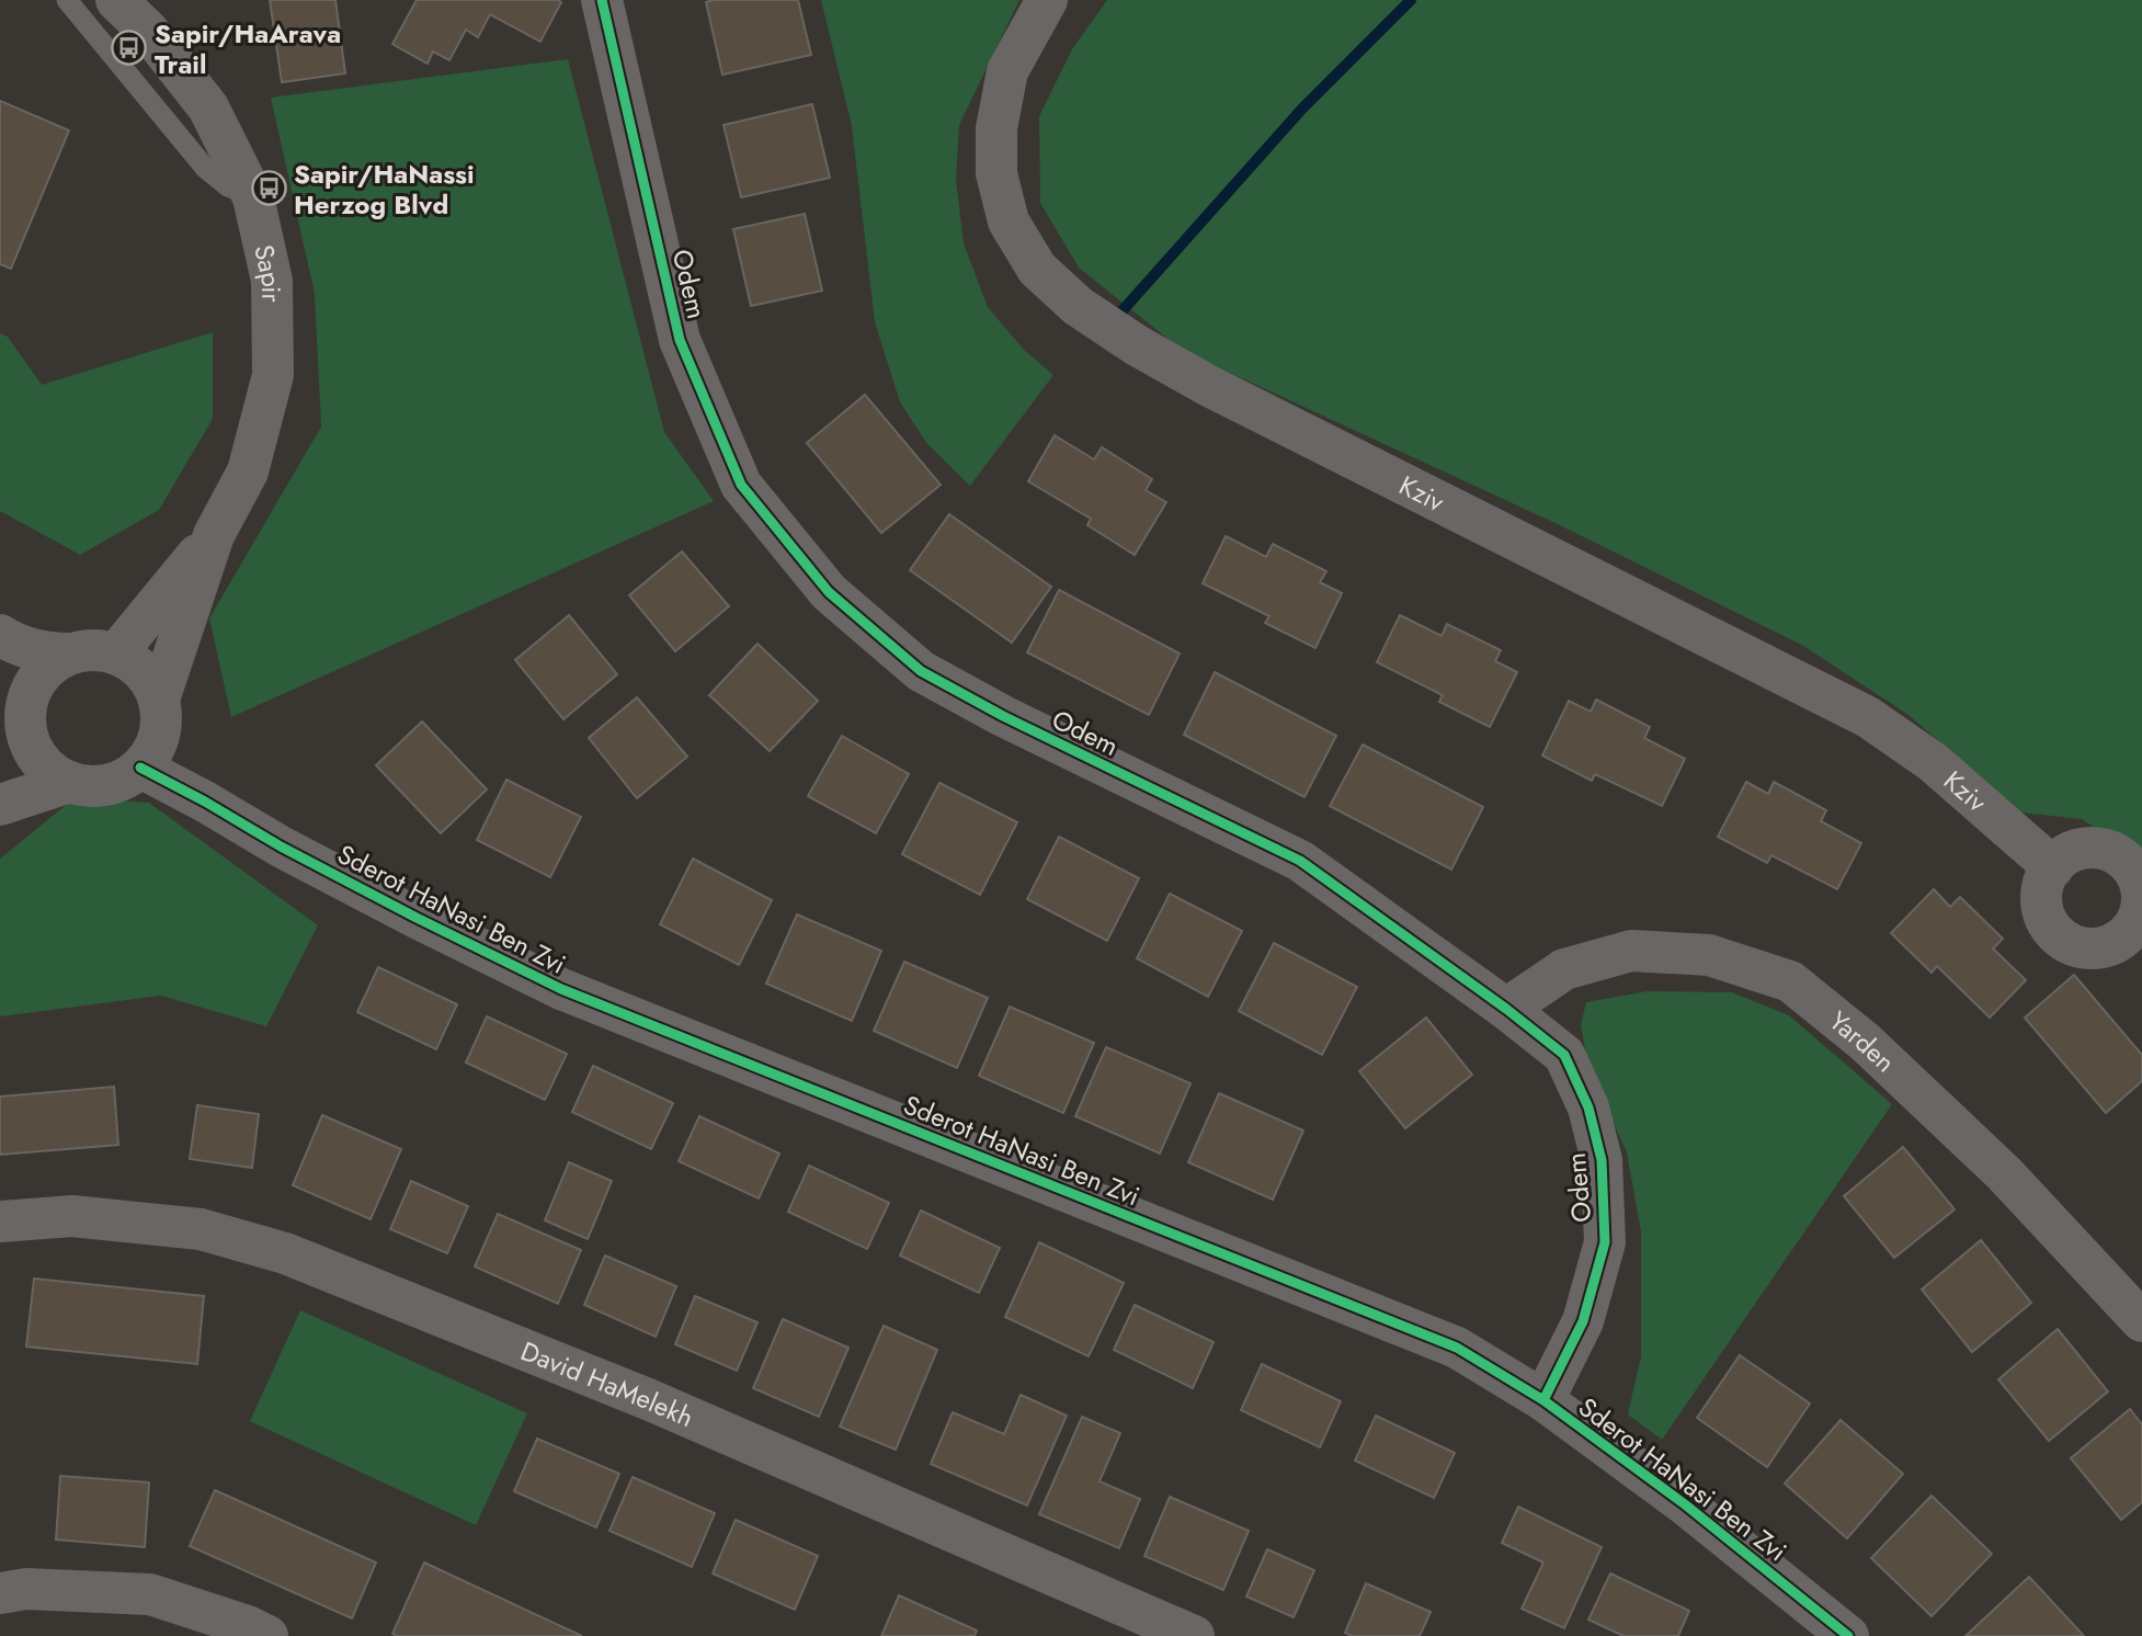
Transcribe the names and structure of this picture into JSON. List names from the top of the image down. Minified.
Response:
{"streets":{"street":["Sapir","Odem","Kziv","Sderot HaNasi Ben Zvi","Yarden","David HaMelekh"]},"crossings":[["Sapir","Sderot HaNasi Ben Zvi"],["Odem","Sderot HaNasi Ben Zvi"],["Odem","Yarden"]],"places":{"bus stop":["Sapir/HaArava Trail","Sapir/HaNassi Herzog Blvd"]}}
